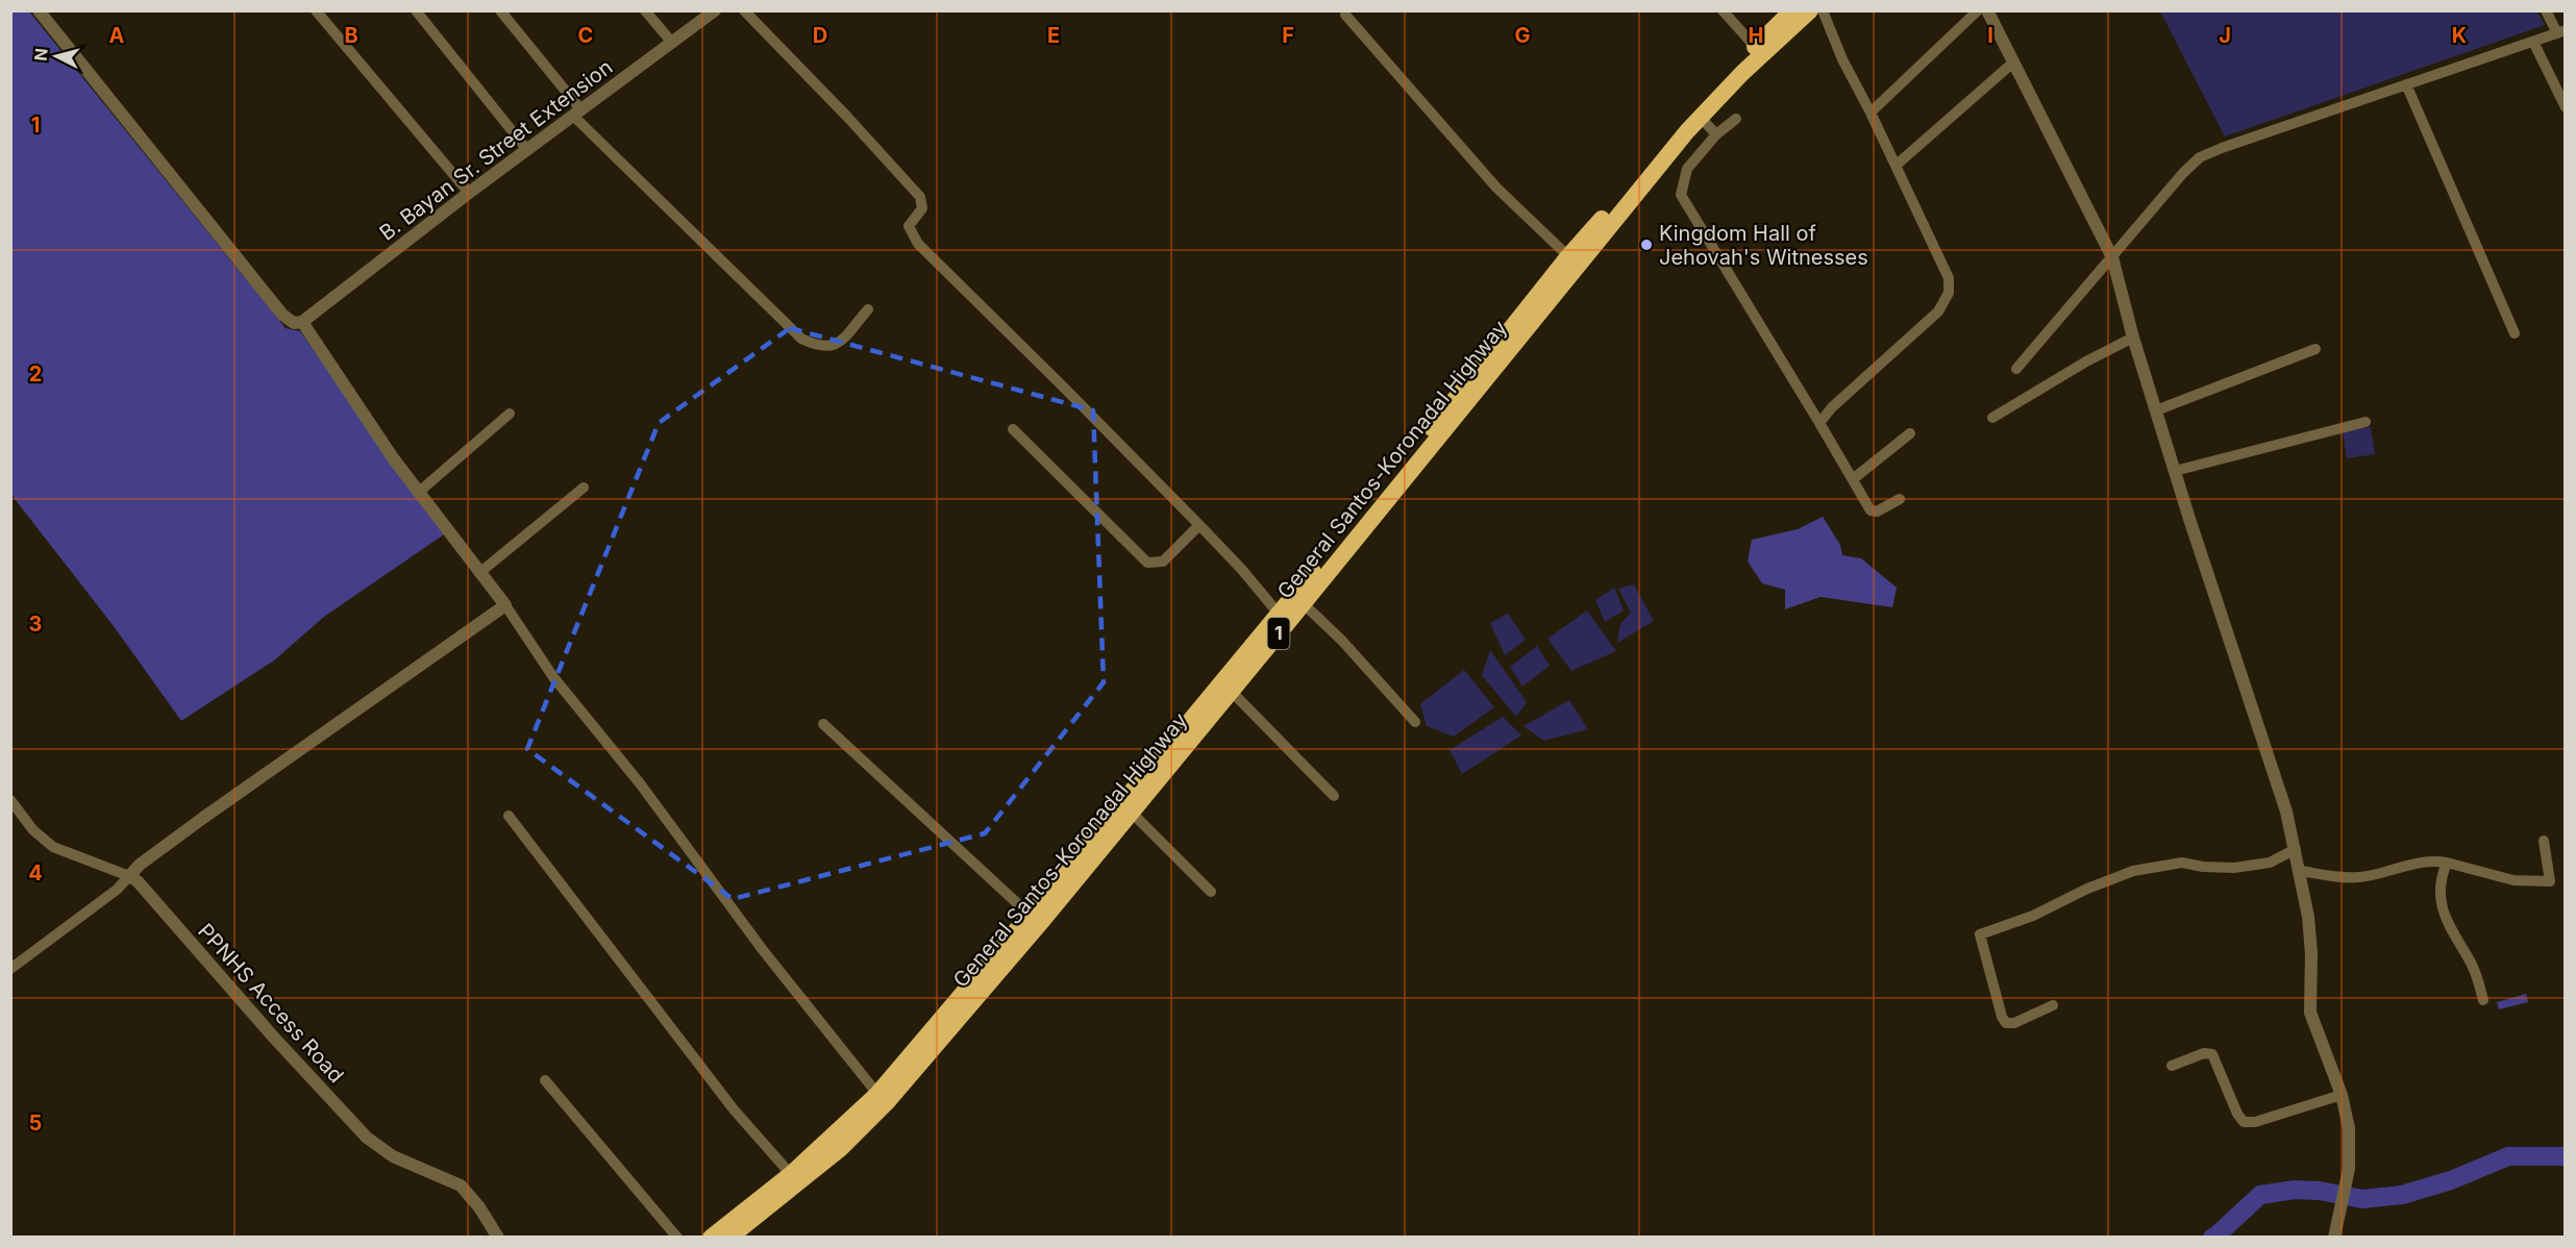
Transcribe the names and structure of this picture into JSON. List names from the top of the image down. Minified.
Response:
{"streets":{"highway":["General Santos-Koronadal Highway","1"],"street":["B. Bayan Sr. Street Extension","PPNHS Access Road"]},"places":["Kingdom Hall of Jehovah's Witnesses"],"north":"left","grid":{"columns":["A","B","C","D","E","F","G","H","I","J","K"],"rows":["1","2","3","4","5"]}}
